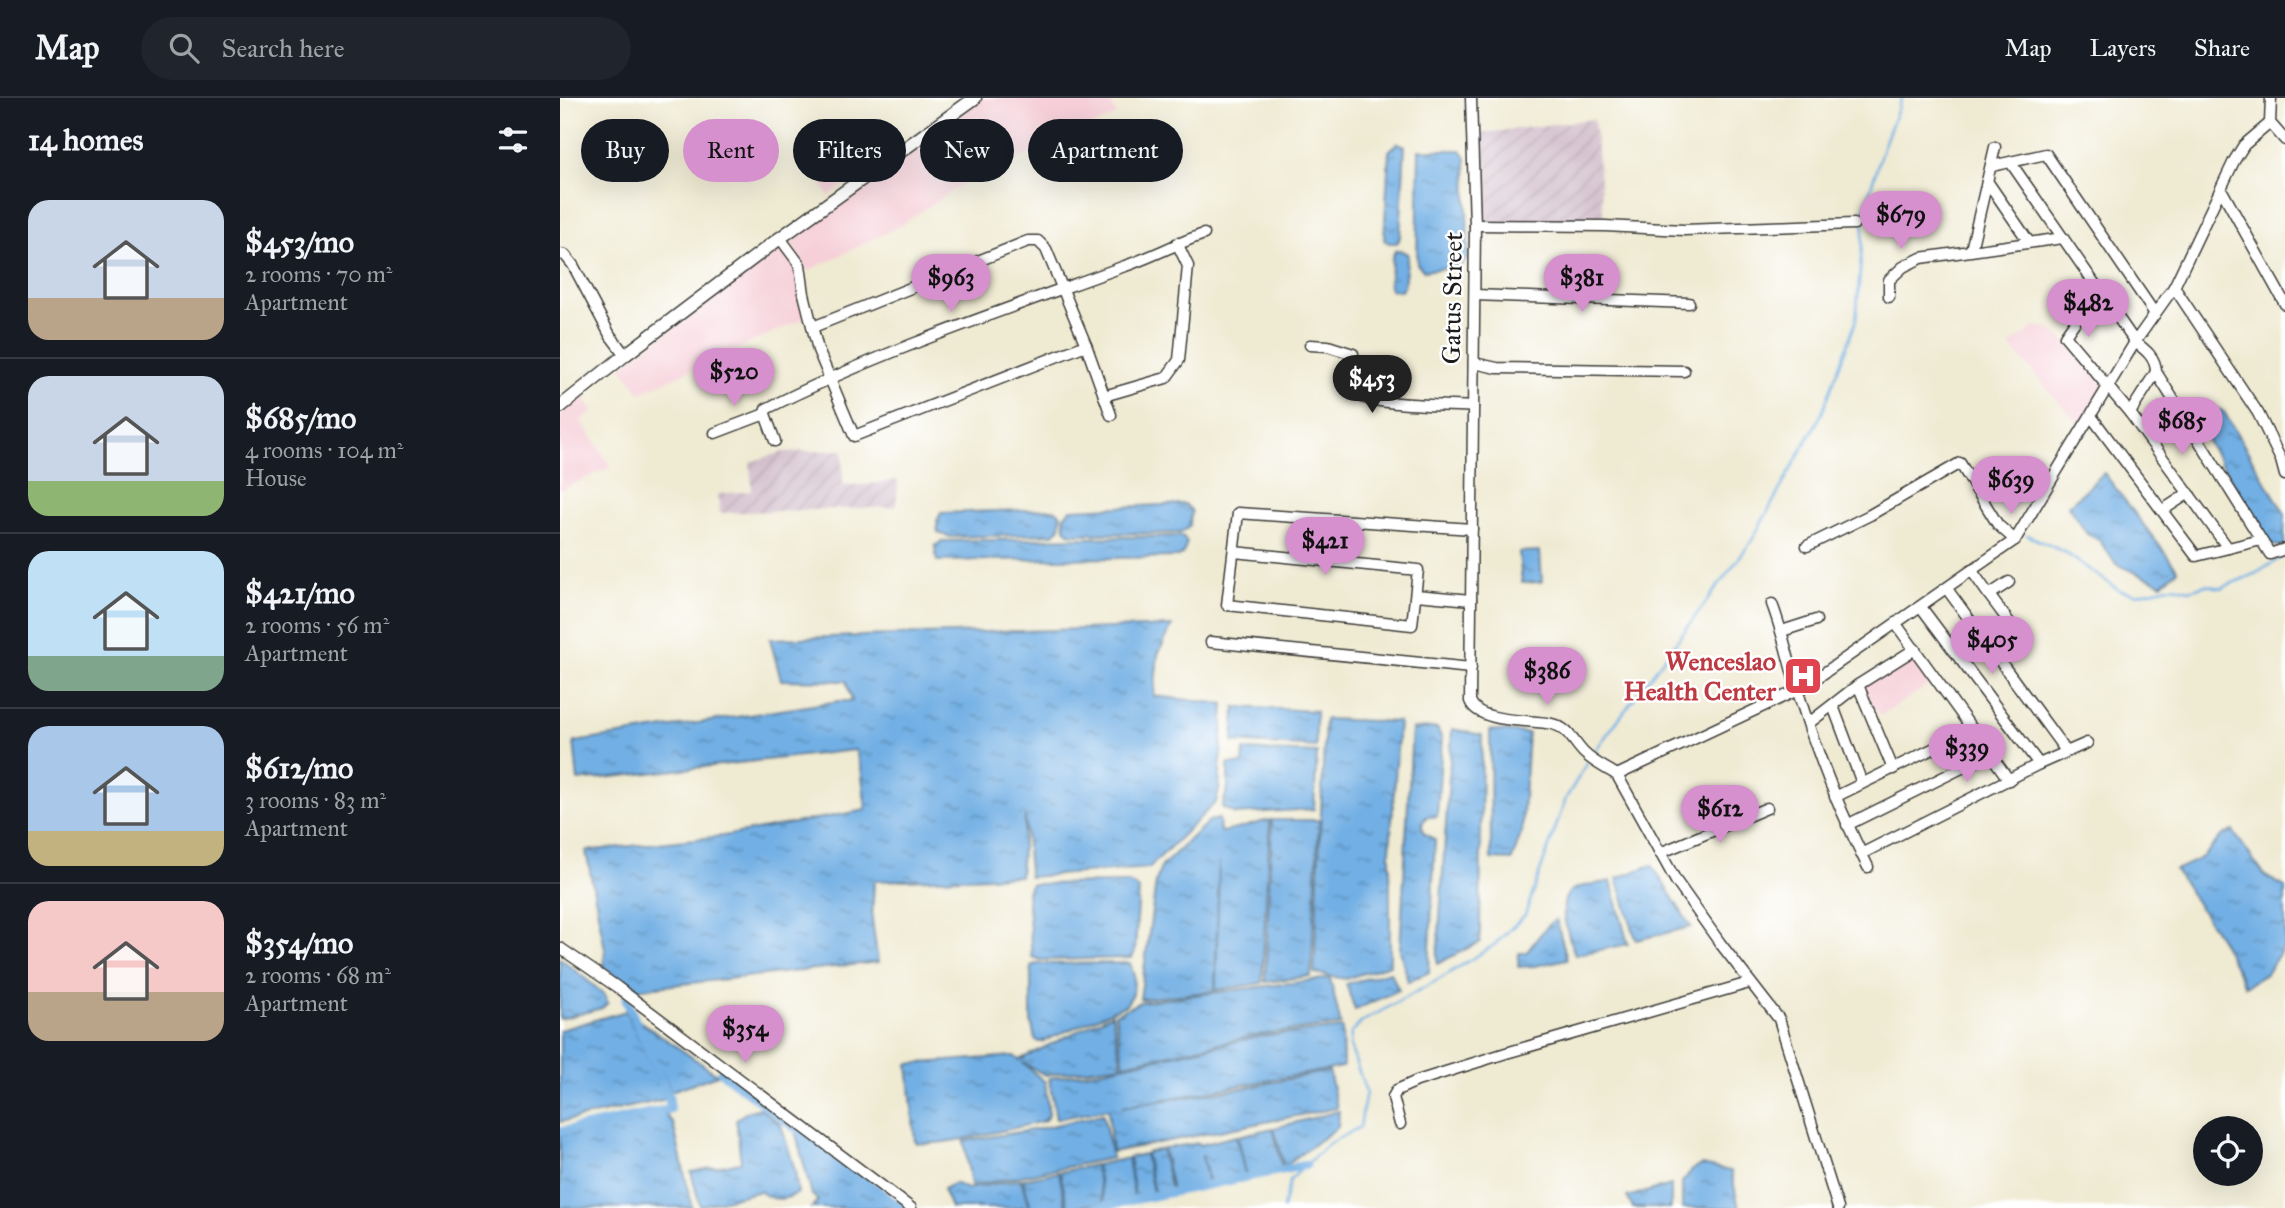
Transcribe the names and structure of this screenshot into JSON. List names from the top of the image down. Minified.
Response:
{"streets":{"street":["Gatus Street"]},"places":{"hospital":["Wenceslao Health Center"]},"page":{"header":"Map","search":"Search here","nav":["Map","Layers","Share"],"heading":"14 homes","chip":["Buy","Rent","Filters","New","Apartment"],"list":[{"name":"$453/mo","note":"2 rooms · 70 m² · Apartment"},{"name":"$685/mo","note":"4 rooms · 104 m² · House"},{"name":"$421/mo","note":"2 rooms · 56 m² · Apartment"},{"name":"$612/mo","note":"3 rooms · 83 m² · Apartment"},{"name":"$354/mo","note":"2 rooms · 68 m² · Apartment"}],"price":["$679","$963","$381","$482","$520","$453","$685","$639","$421","$405","$386","$339","$612","$354"]}}
